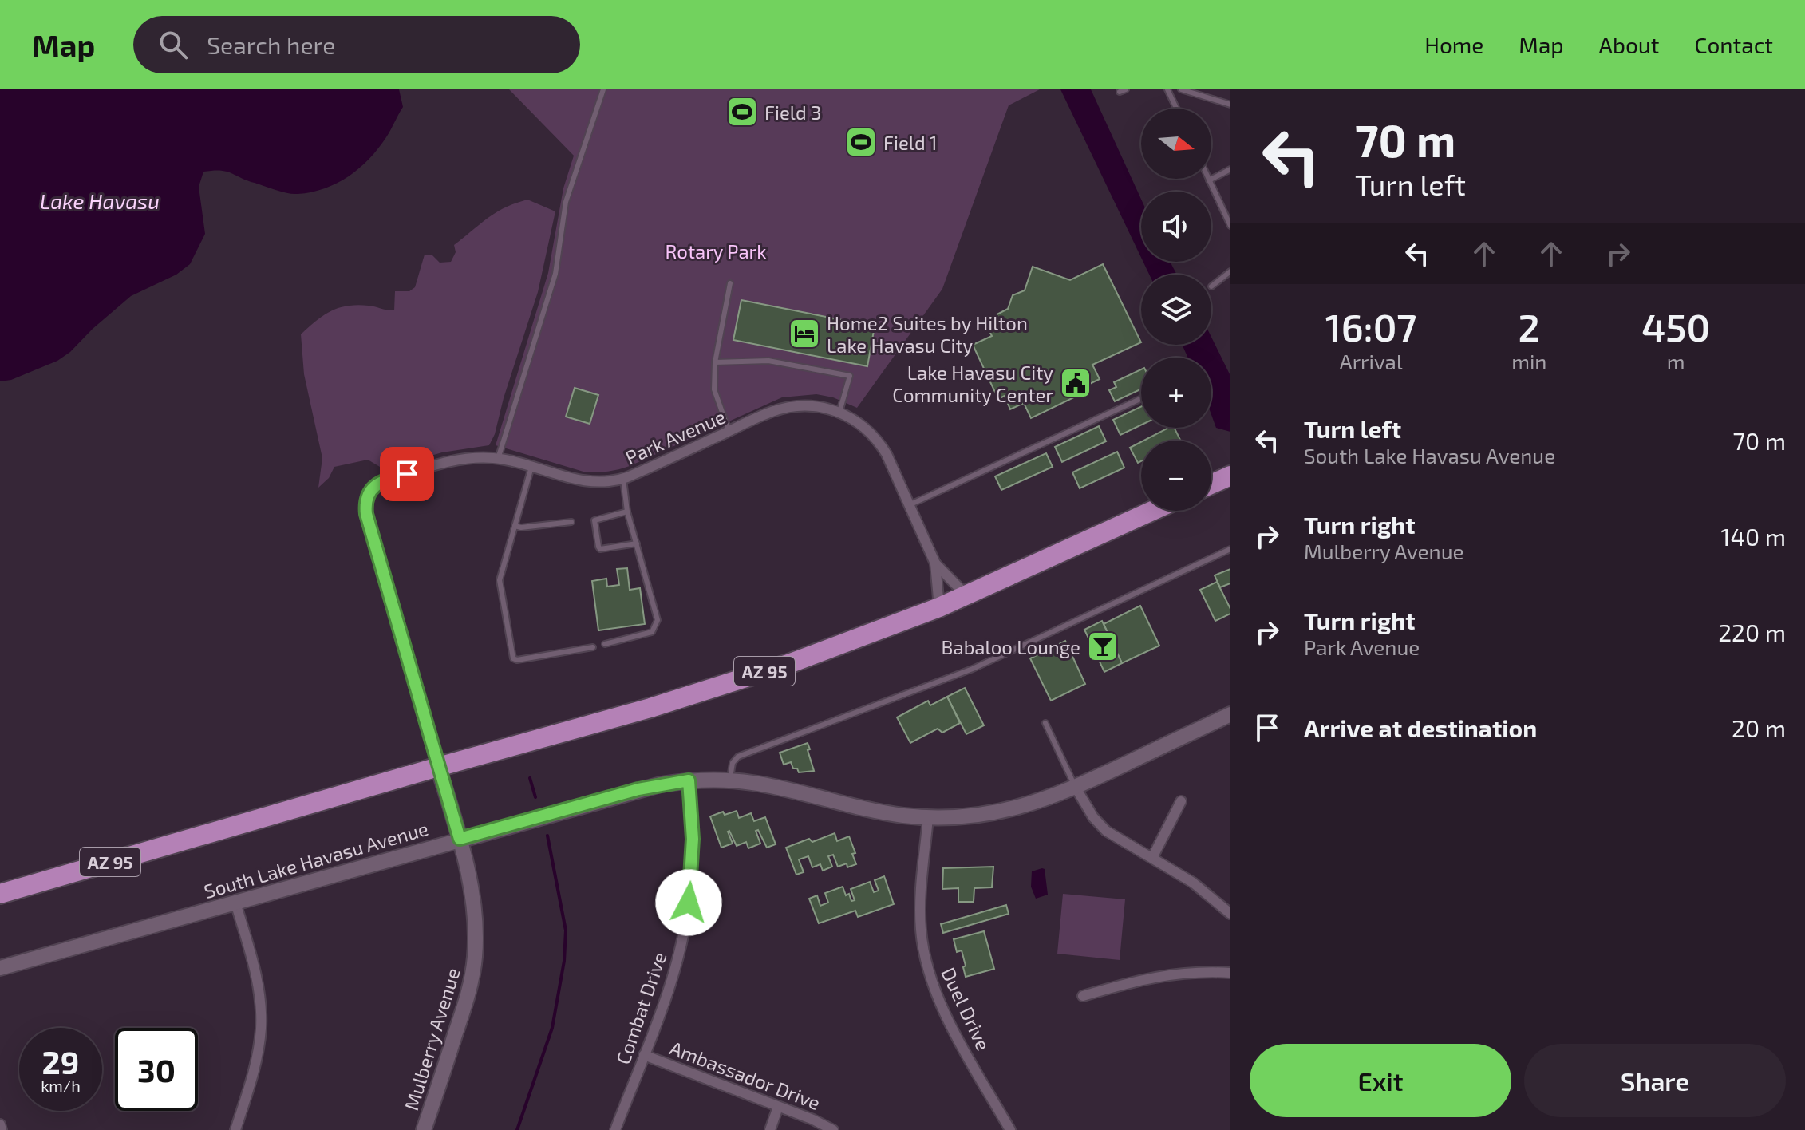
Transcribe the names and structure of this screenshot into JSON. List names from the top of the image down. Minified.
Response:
{"streets":{"highway":["AZ 95"],"main road":["South Lake Havasu Avenue","Mulberry Avenue"],"street":["Park Avenue","Combat Drive","Duel Drive","Ambassador Drive"]},"crossings":[["Park Avenue","AZ 95"],["Park Avenue","Mulberry Avenue"],["AZ 95","Mulberry Avenue"],["South Lake Havasu Avenue","Combat Drive"],["South Lake Havasu Avenue","Duel Drive"],["South Lake Havasu Avenue","Mulberry Avenue"],["Combat Drive","Ambassador Drive"]],"water":["Lake Havasu"],"parks":["Rotary Park"],"places":{"sports":["Field 3","Field 1"],"hotel":["Home2 Suites by Hilton Lake Havasu City"],"public building":["Lake Havasu City Community Center"],"bar":["Babaloo Lounge"]},"north":"right","page":{"header":"Map","search":"Search here","nav":["Home","Map","About","Contact"],"turn":["70 m","Turn left"],"map_buttons":["+","−"],"eta":["16:07","Arrival","2","min","450","m"],"list":[{"name":"Turn left","note":"South Lake Havasu Avenue","value":"70 m"},{"name":"Turn right","note":"Mulberry Avenue","value":"140 m"},{"name":"Turn right","note":"Park Avenue","value":"220 m"},{"name":"Arrive at destination","value":"20 m"}],"speed":"29 km/h","limit":"30","buttons":["Exit","Share"]}}
